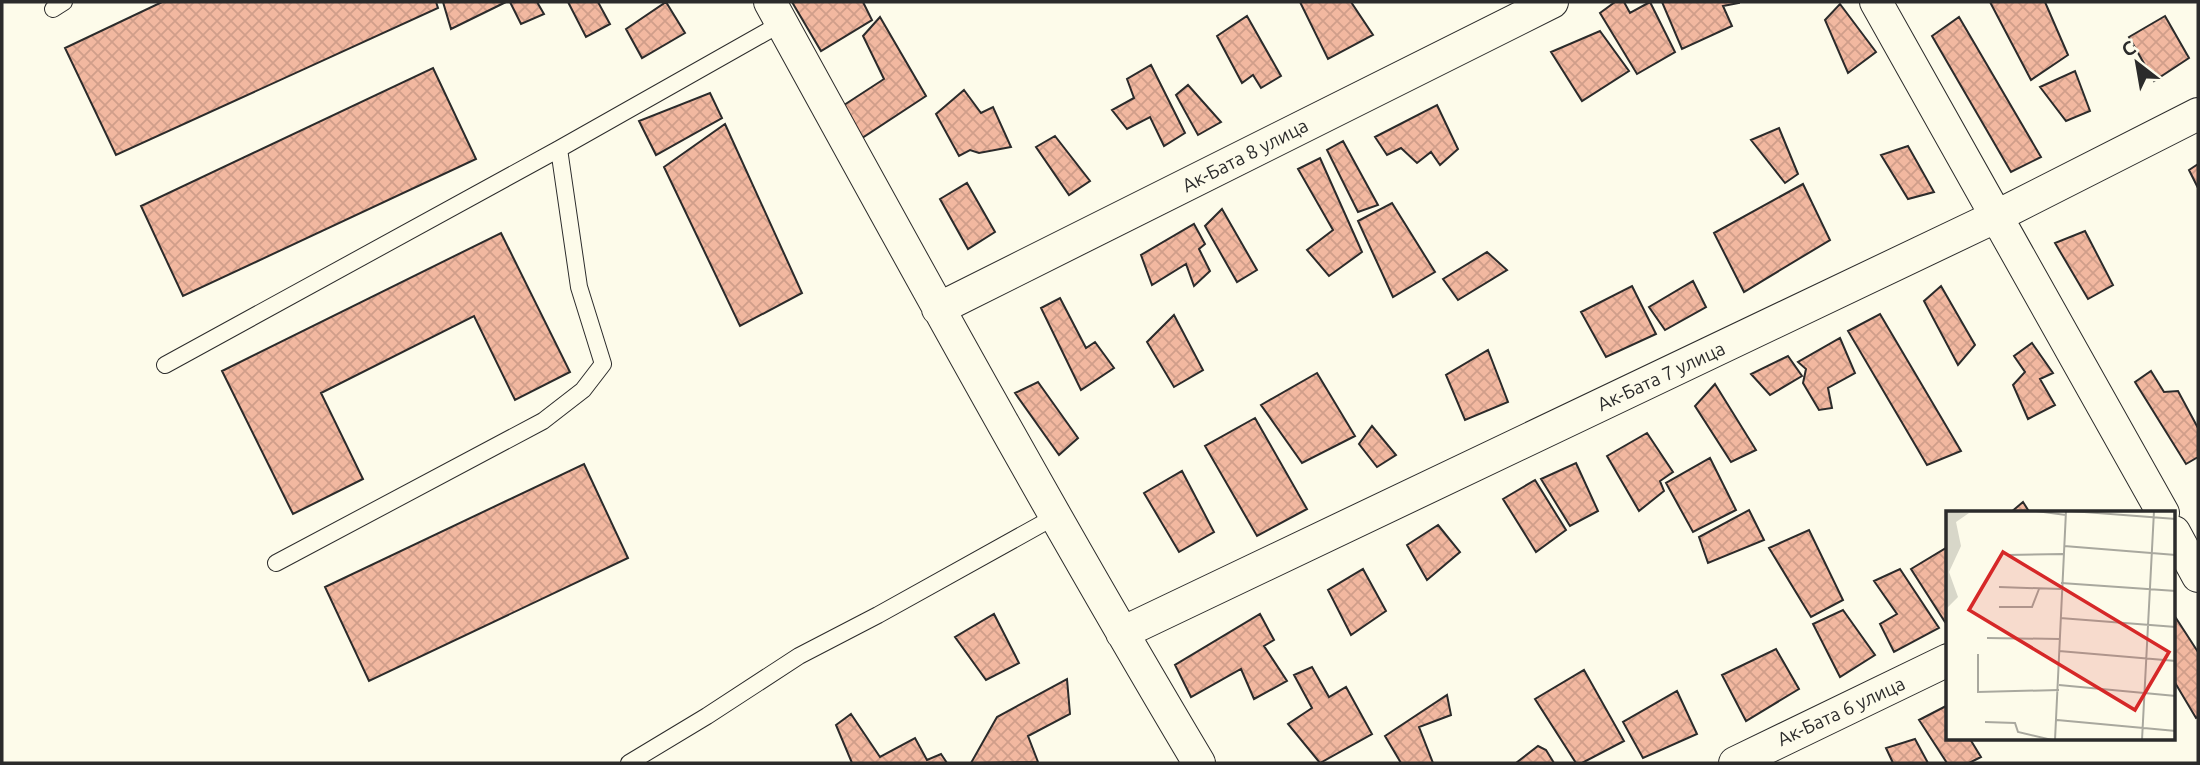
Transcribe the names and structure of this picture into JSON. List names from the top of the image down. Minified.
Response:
{"streets":{"street":["Ак-Бата 8 улица","Ак-Бата 7 улица","Ак-Бата 6 улица"]},"north":"top left"}
